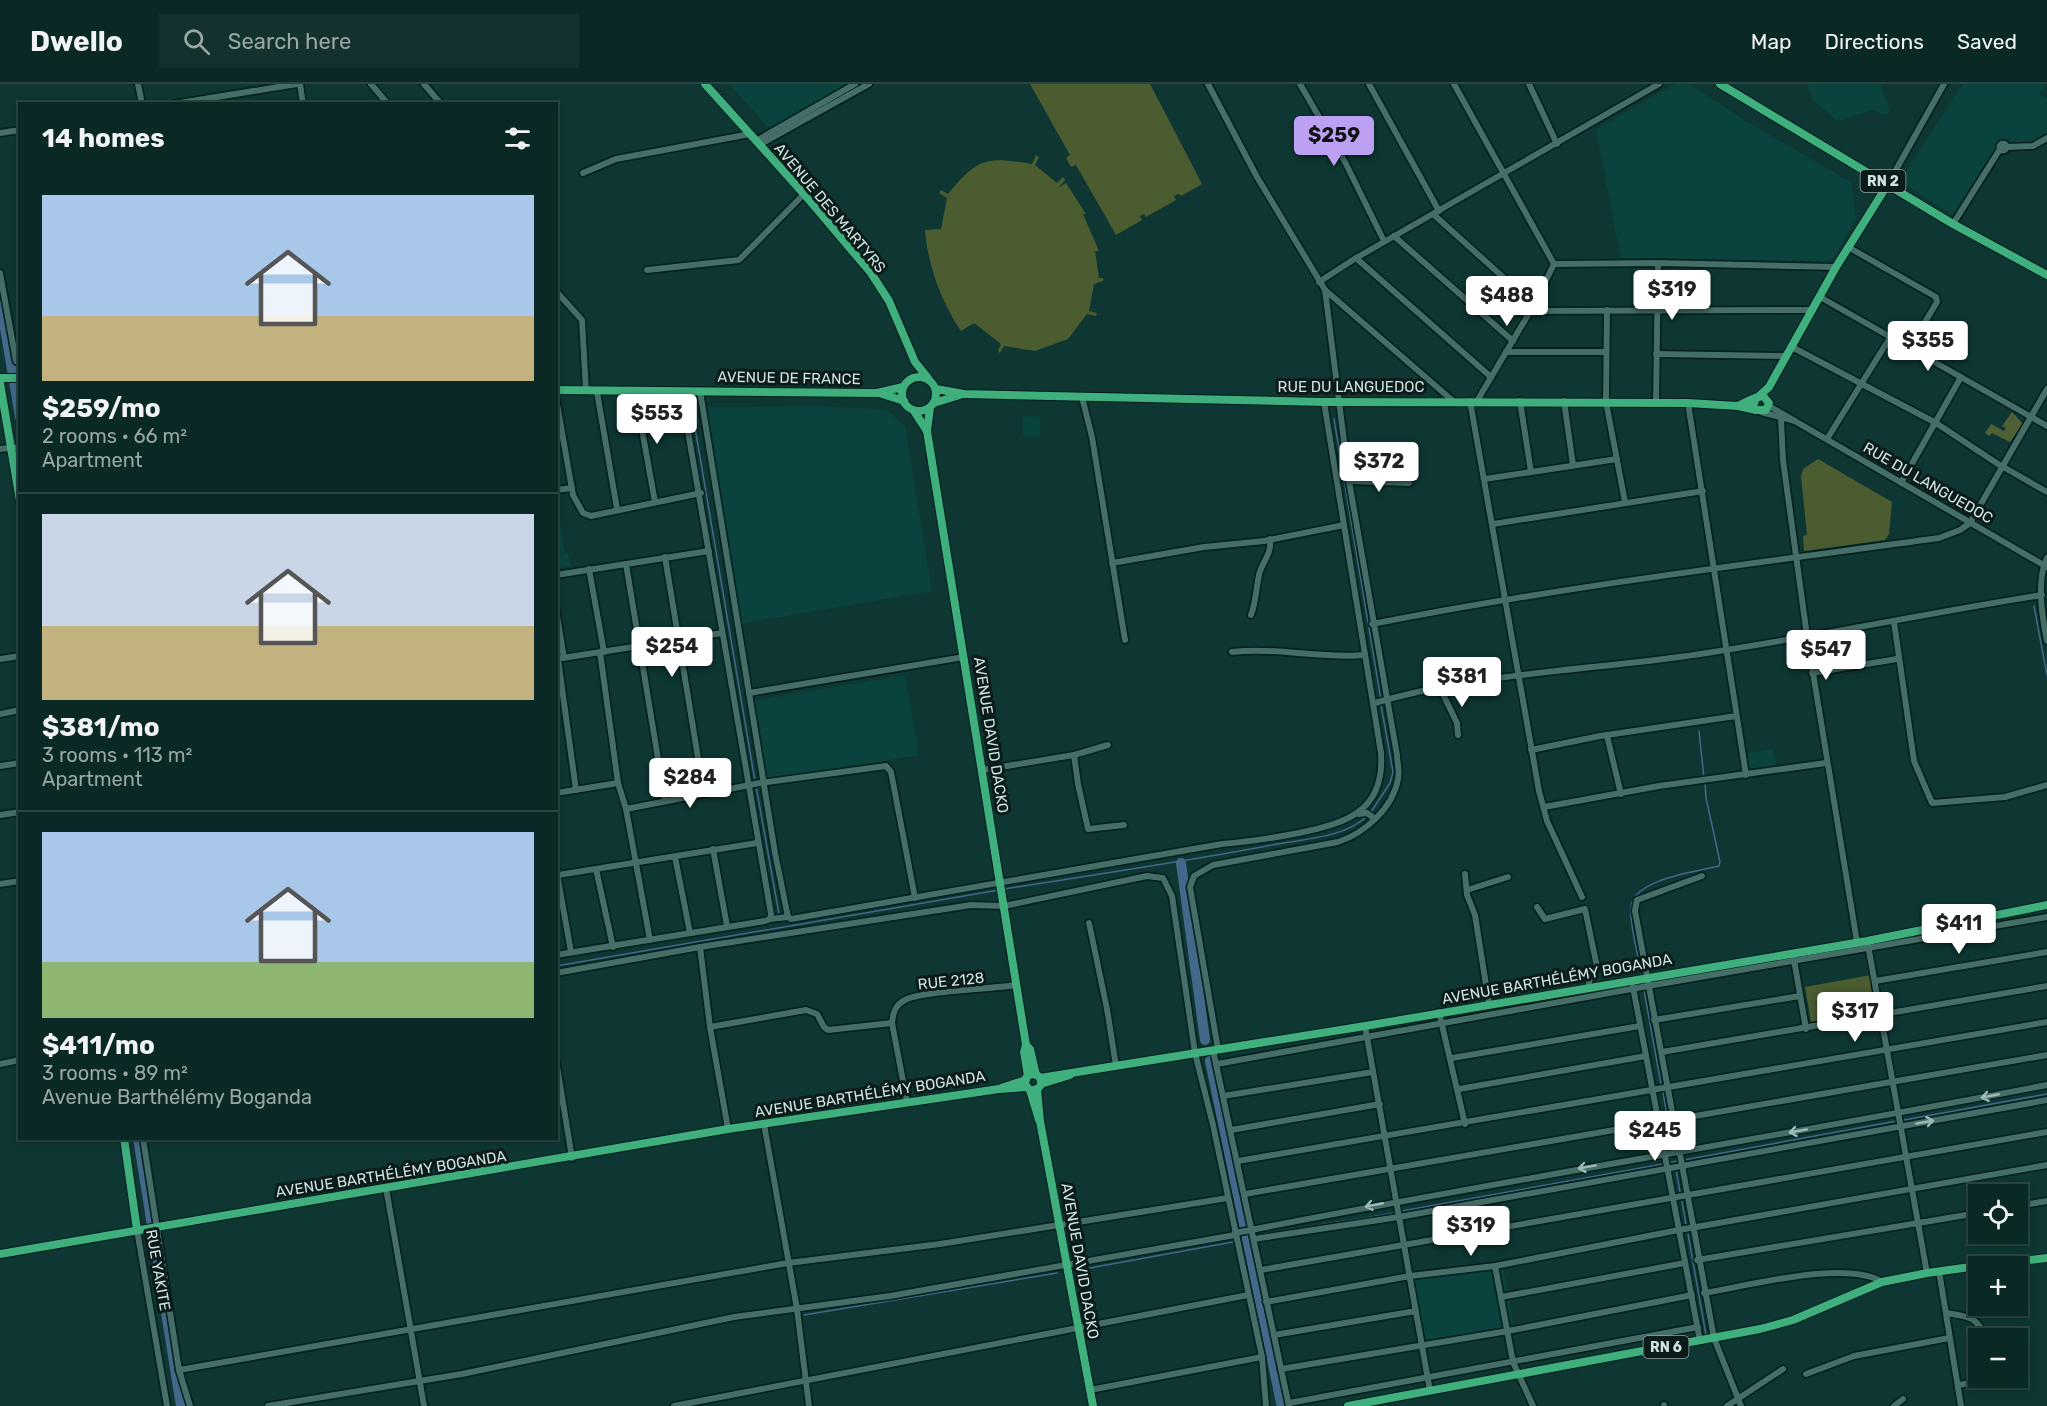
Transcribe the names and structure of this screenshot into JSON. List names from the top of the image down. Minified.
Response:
{"streets":{"main road":["RN 2","AVENUE DES MARTYRS","AVENUE DE FRANCE","RUE DU LANGUEDOC","AVENUE DAVID DACKO","AVENUE BARTHÉLÉMY BOGANDA","RUE YAKITE","RN 6"],"street":["RUE 2128"]},"crossings":[["AVENUE DES MARTYRS","AVENUE DE FRANCE"],["AVENUE DES MARTYRS","RUE DU LANGUEDOC"],["AVENUE DES MARTYRS","AVENUE DAVID DACKO"],["AVENUE DE FRANCE","RUE DU LANGUEDOC"],["AVENUE DE FRANCE","AVENUE DAVID DACKO"],["RUE DU LANGUEDOC","AVENUE DAVID DACKO"],["AVENUE DAVID DACKO","AVENUE BARTHÉLÉMY BOGANDA"],["AVENUE DAVID DACKO","RUE 2128"],["AVENUE BARTHÉLÉMY BOGANDA","RUE YAKITE"]],"page":{"header":"Dwello","search":"Search here","nav":["Map","Directions","Saved"],"heading":"14 homes","price":["$259","$319","$488","$355","$553","$372","$254","$547","$381","$284","$411","$317","$245","$319"],"list":[{"name":"$259/mo","note":"2 rooms · 66 m² · Apartment"},{"name":"$381/mo","note":"3 rooms · 113 m² · Apartment"},{"name":"$411/mo","note":"3 rooms · 89 m² · Avenue Barthélémy Boganda"}],"map_buttons":["+","−"]}}
